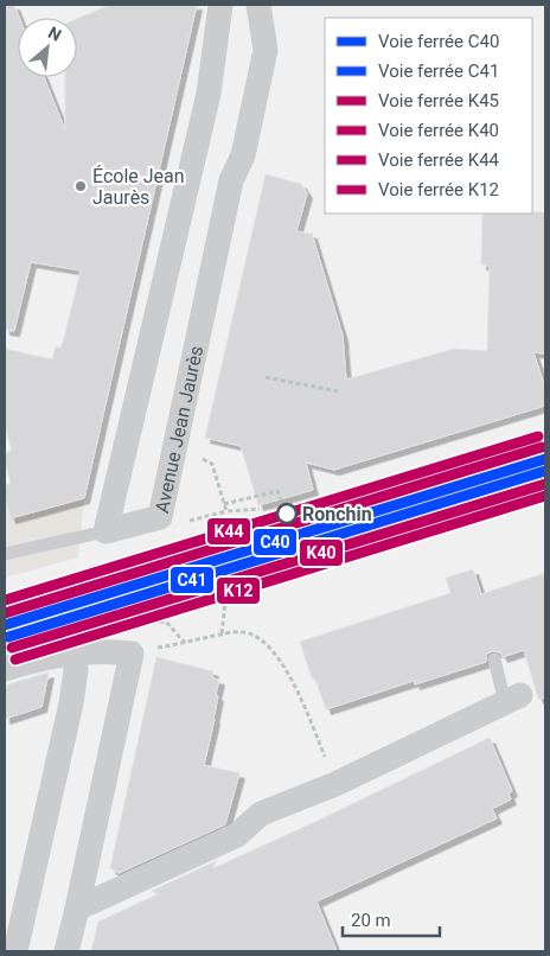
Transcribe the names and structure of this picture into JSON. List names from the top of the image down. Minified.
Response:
{"streets":{"street":["Avenue Jean Jaurès"]},"places":["École Jean Jaurès","Ronchin"],"lines":["rail line K44","rail line K45","rail line C40","rail line C41","rail line K40","rail line K12"],"legend":["Voie ferrée C40","Voie ferrée C41","Voie ferrée K45","Voie ferrée K40","Voie ferrée K44","Voie ferrée K12"],"scale_bar":"20 m","north":"top right"}
